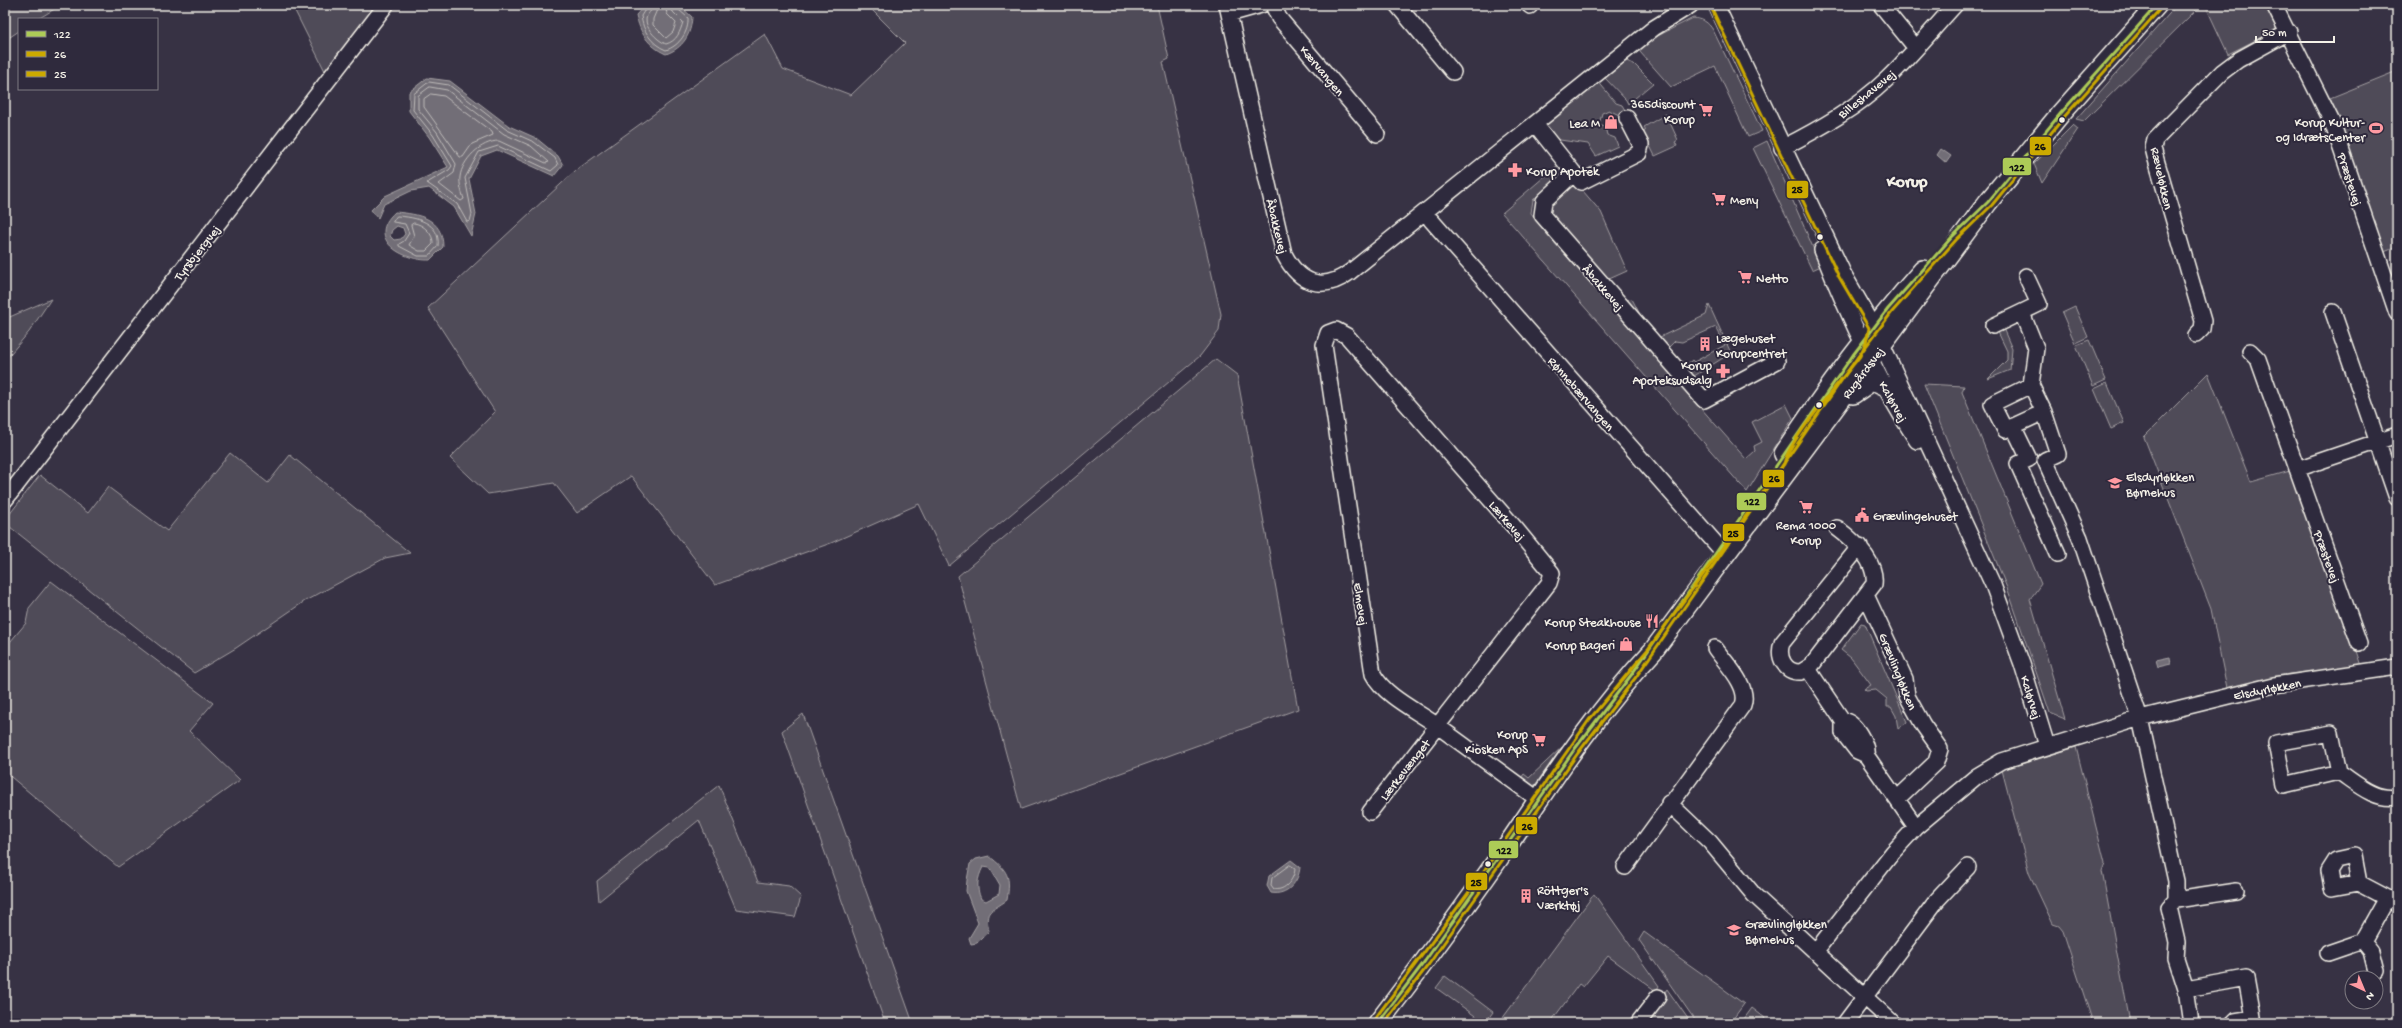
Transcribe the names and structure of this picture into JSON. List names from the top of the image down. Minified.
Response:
{"streets":{"main road":["Rugårdsvej"],"street":["Kærvangen","Billeshavevej","Ræveløkken","Præstevej","Åbakkevej","Tyrsbjergvej","Rønnebærvangen","Kalørvej","Lærkevej","Elmevej","Grævlingløkken","Elsdyrløkken","Lærkevænget"]},"crossings":[["Billeshavevej","Kalørvej"],["Ræveløkken","Præstevej"],["Rugårdsvej","Rønnebærvangen"],["Rugårdsvej","Kalørvej"],["Rugårdsvej","Elmevej"],["Kalørvej","Elsdyrløkken"],["Lærkevej","Elmevej"],["Lærkevej","Lærkevænget"],["Elmevej","Lærkevænget"]],"districts":["Korup"],"places":{"supermarket":["365discount Korup","Meny","Netto","Rema 1000 Korup","Korup Kiosken ApS"],"shop":["Lea M","Korup Bageri"],"sports":["Korup Kultur- og IdrætsCenter"],"pharmacy":["Korup Apotek","Korup Apoteksudsalg"],"building":["Lægehuset Korupcentret","Röttger's Værktøj"],"school or university":["Elsdyrløkken Børnehus","Grævlingløkken Børnehus"],"public building":["Grævlingehuset"],"restaurant":["Korup Steakhouse"]},"lines":["transit line 122","transit line 25","transit line 26"],"legend":["122","26","25"],"scale_bar":"50 m","north":"bottom right"}
